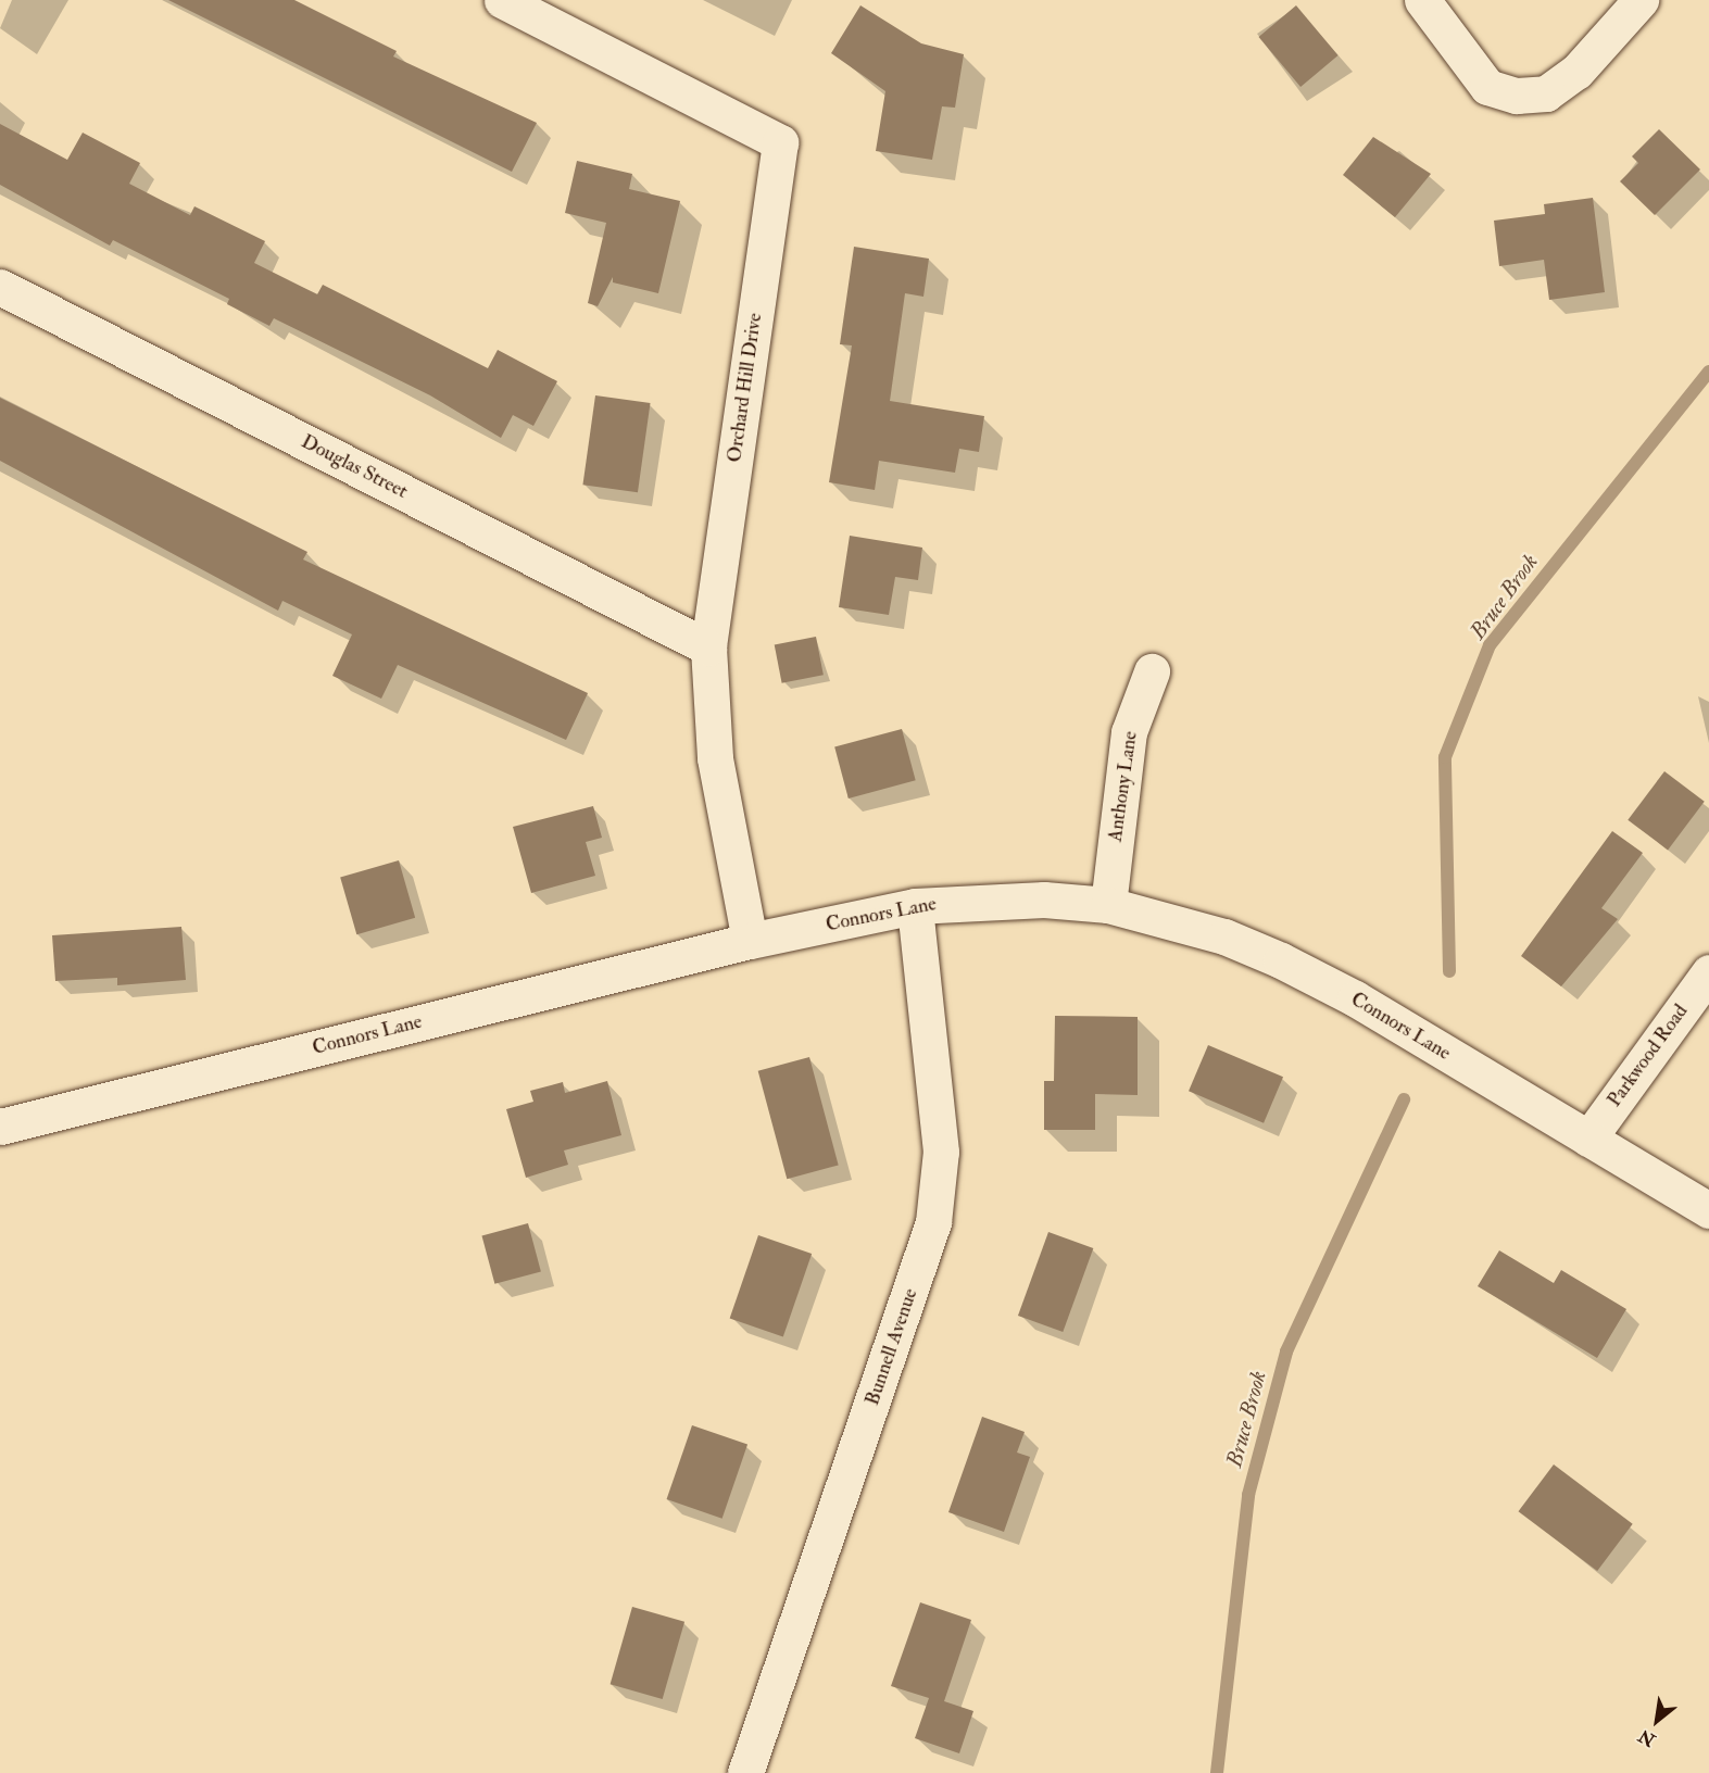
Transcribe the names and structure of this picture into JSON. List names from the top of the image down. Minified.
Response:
{"streets":{"street":["Orchard Hill Drive","Douglas Street","Anthony Lane","Connors Lane","Parkwood Road","Bunnell Avenue"]},"crossings":[["Orchard Hill Drive","Douglas Street"],["Orchard Hill Drive","Connors Lane"],["Anthony Lane","Connors Lane"],["Connors Lane","Parkwood Road"],["Connors Lane","Bunnell Avenue"]],"water":["Bruce Brook"],"north":"bottom left"}
